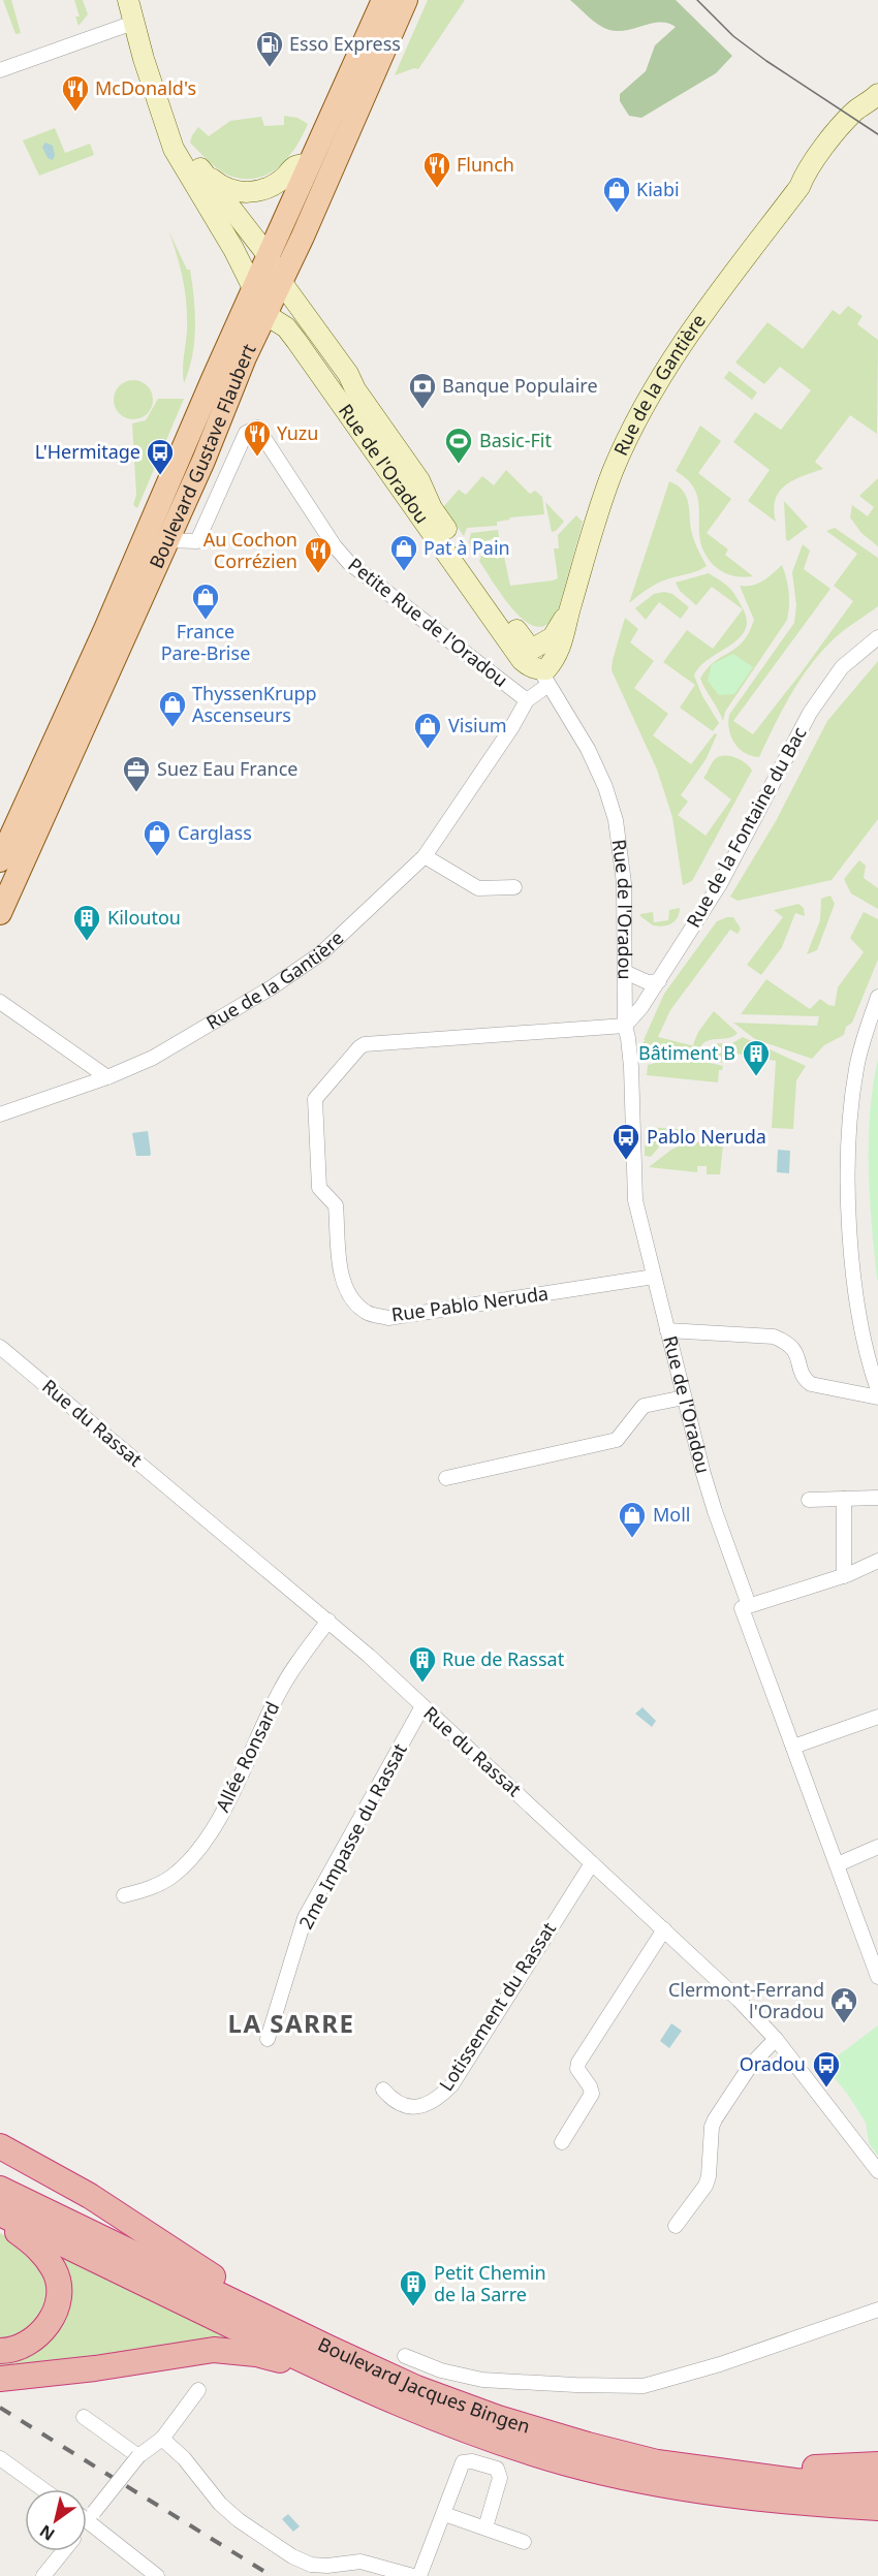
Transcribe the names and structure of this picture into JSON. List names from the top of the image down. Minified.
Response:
{"streets":{"highway":["Boulevard Jacques Bingen"],"main road":["Rue de la Gantière","Boulevard Gustave Flaubert","Rue de l'Oradou"],"street":["Petite Rue de l'Oradou","Rue de la Fontaine du Bac","Rue Pablo Neruda","Rue du Rassat","Allée Ronsard","2me Impasse du Rassat","Lotissement du Rassat"]},"crossings":[["Rue de la Gantière","Rue de l'Oradou"],["Rue de la Gantière","Petite Rue de l'Oradou"],["Boulevard Gustave Flaubert","Rue de l'Oradou"],["Boulevard Gustave Flaubert","Petite Rue de l'Oradou"],["Rue de l'Oradou","Rue de la Fontaine du Bac"],["Rue de l'Oradou","Rue Pablo Neruda"],["Rue de la Fontaine du Bac","Rue Pablo Neruda"],["Rue du Rassat","Allée Ronsard"],["Rue du Rassat","2me Impasse du Rassat"],["Rue du Rassat","Lotissement du Rassat"]],"districts":["LA SARRE"],"places":{"fuel station":["Esso Express"],"restaurant":["McDonald's","Flunch","Yuzu","Au Cochon Corrézien"],"shop":["Kiabi","Pat à Pain","France Pare-Brise","ThyssenKrupp Ascenseurs","Visium","Carglass","Moll"],"bank":["Banque Populaire"],"sports":["Basic-Fit"],"bus stop":["L'Hermitage","Pablo Neruda","Oradou"],"office":["Suez Eau France"],"building":["Kiloutou","Bâtiment B","Rue de Rassat","Petit Chemin de la Sarre"],"public building":["Clermont-Ferrand l'Oradou"]},"north":"bottom left"}
